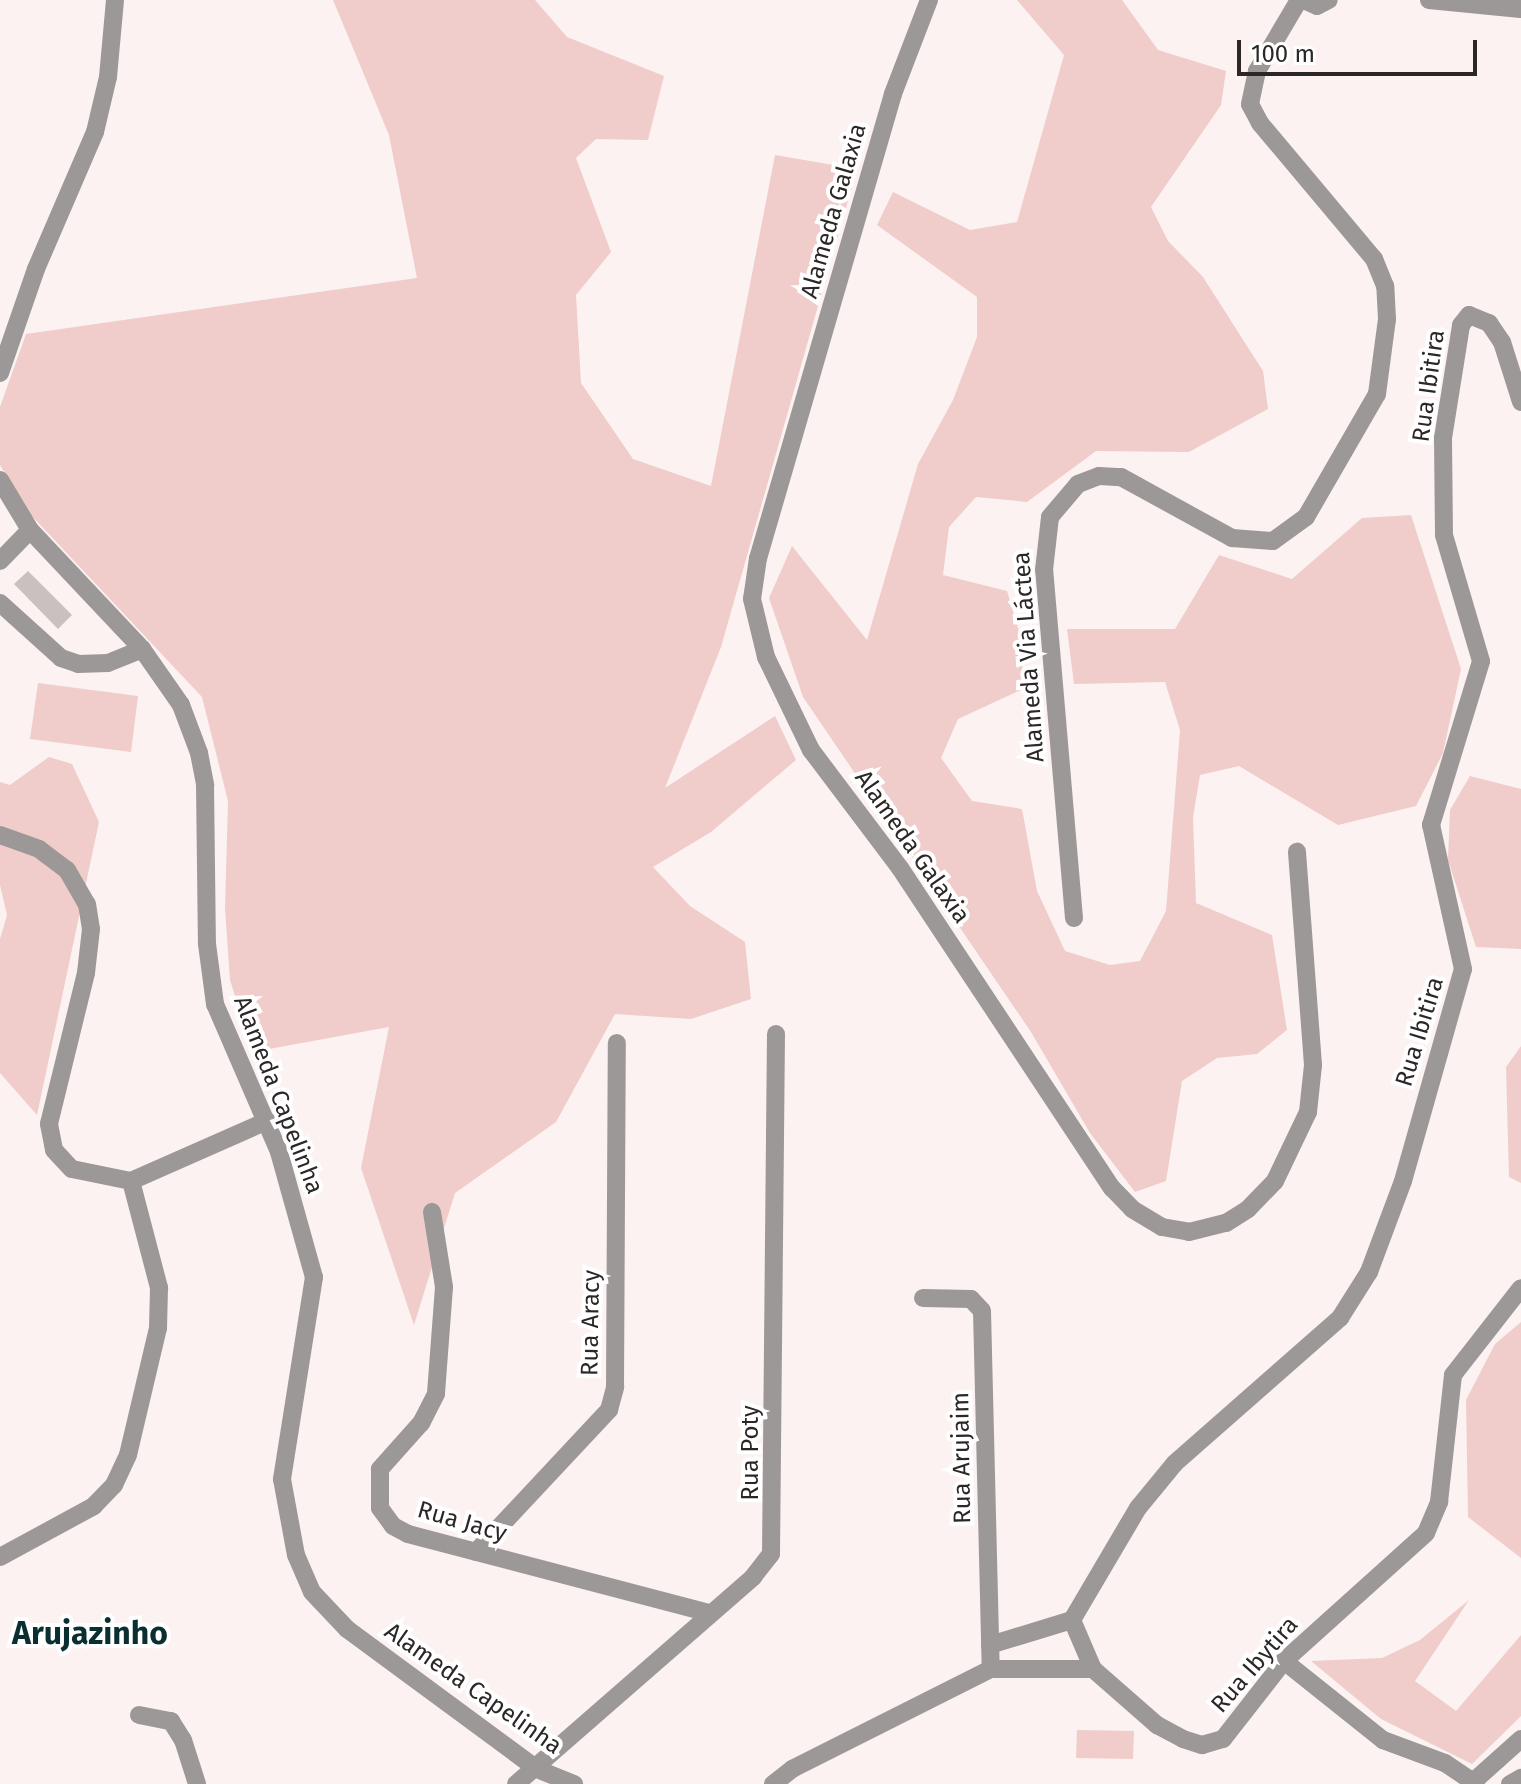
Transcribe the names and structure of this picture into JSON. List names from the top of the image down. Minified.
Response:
{"streets":{"street":["Alameda Galaxia","Rua Ibitira","Alameda Via Láctea","Alameda Capelinha","Rua Aracy","Rua Poty","Rua Arujaim","Rua Jacy","Rua Ibytira"]},"crossings":[["Alameda Capelinha","Rua Poty"],["Rua Aracy","Rua Jacy"],["Rua Poty","Rua Jacy"]],"districts":["Arujazinho"],"scale_bar":"100 m"}
